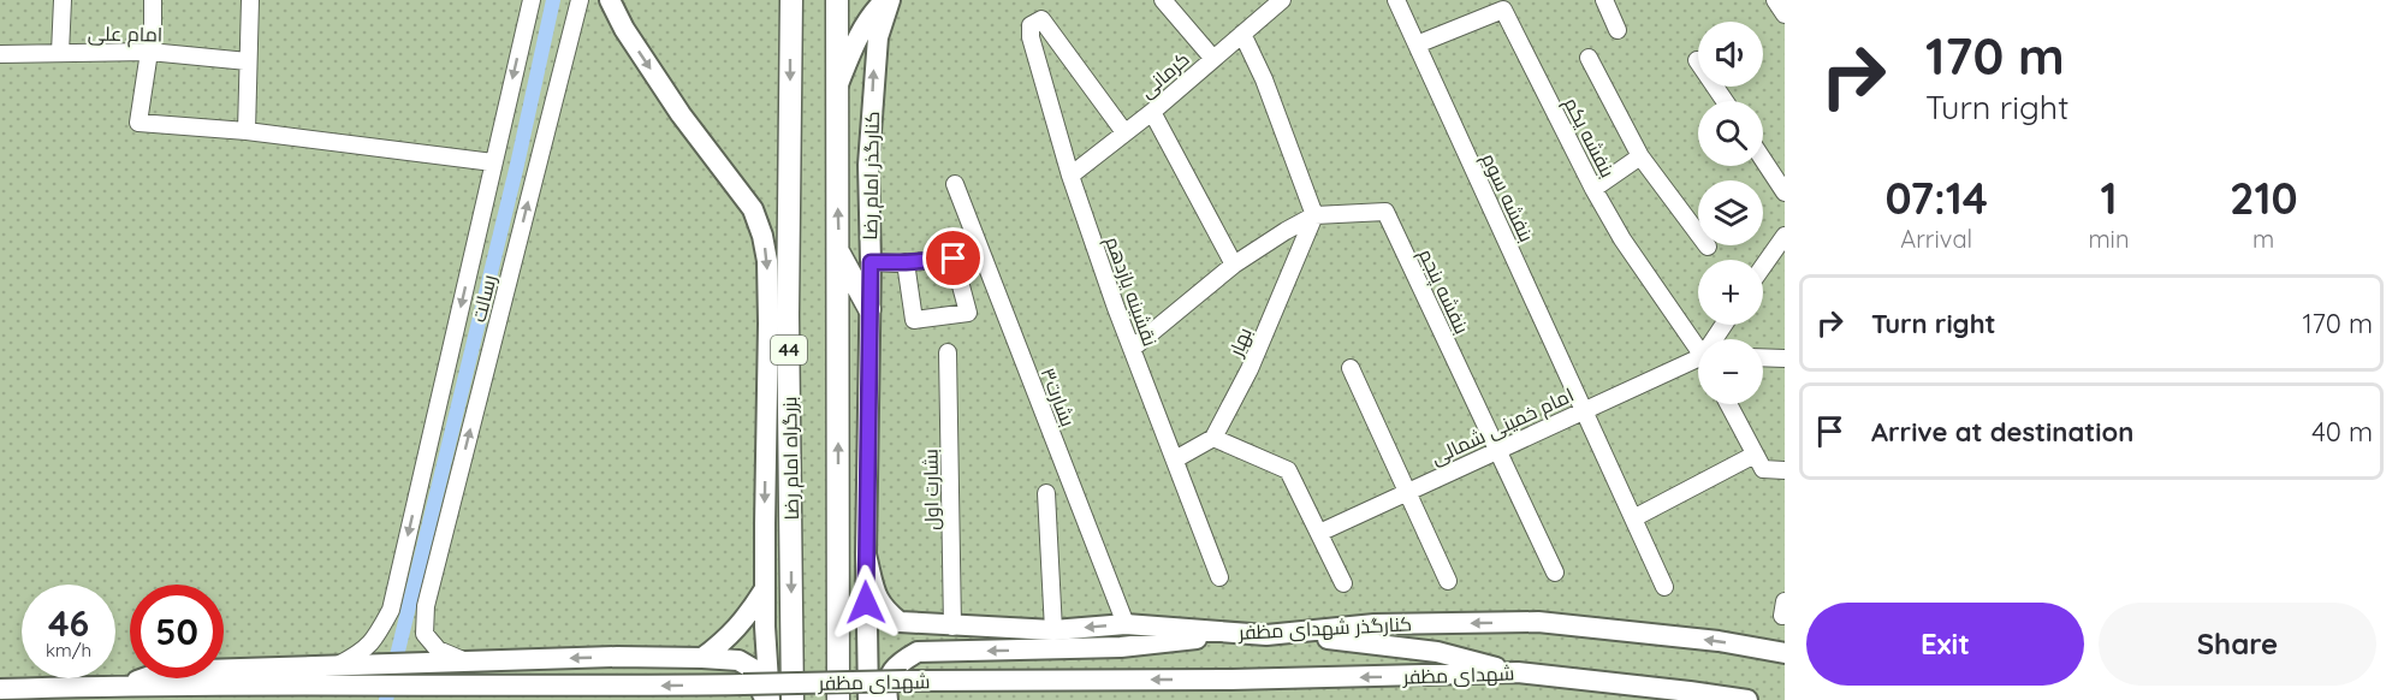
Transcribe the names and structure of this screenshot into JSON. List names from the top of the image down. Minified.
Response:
{"streets":{"highway":["44","بزرگراه امام رضا"],"main road":["کنارگذر امام رضا","کنارگذر شهدای مظفر","شهدای مظفر"],"street":["امام علی","کرمانی","بنفشه یکم","بنفشه سوم","نقشینه یازدهم","بنفشه پنجم","رسالت","بهار","بشارت۳","امام خمینی شمالی","بشارت اول"]},"crossings":[["کرمانی","نقشینه یازدهم"],["بنفشه یکم","بنفشه سوم"],["کنارگذر امام رضا","کنارگذر شهدای مظفر"],["بنفشه سوم","امام خمینی شمالی"],["بنفشه پنجم","بهار"],["بنفشه پنجم","امام خمینی شمالی"],["بشارت۳","کنارگذر شهدای مظفر"],["بشارت اول","کنارگذر شهدای مظفر"]],"page":{"turn":["170 m","Turn right"],"map_buttons":["+","−"],"eta":["07:14","Arrival","1","min","210","m"],"list":[{"name":"Turn right","value":"170 m"},{"name":"Arrive at destination","value":"40 m"}],"speed":"46 km/h","limit":"50","buttons":["Exit","Share"]}}
